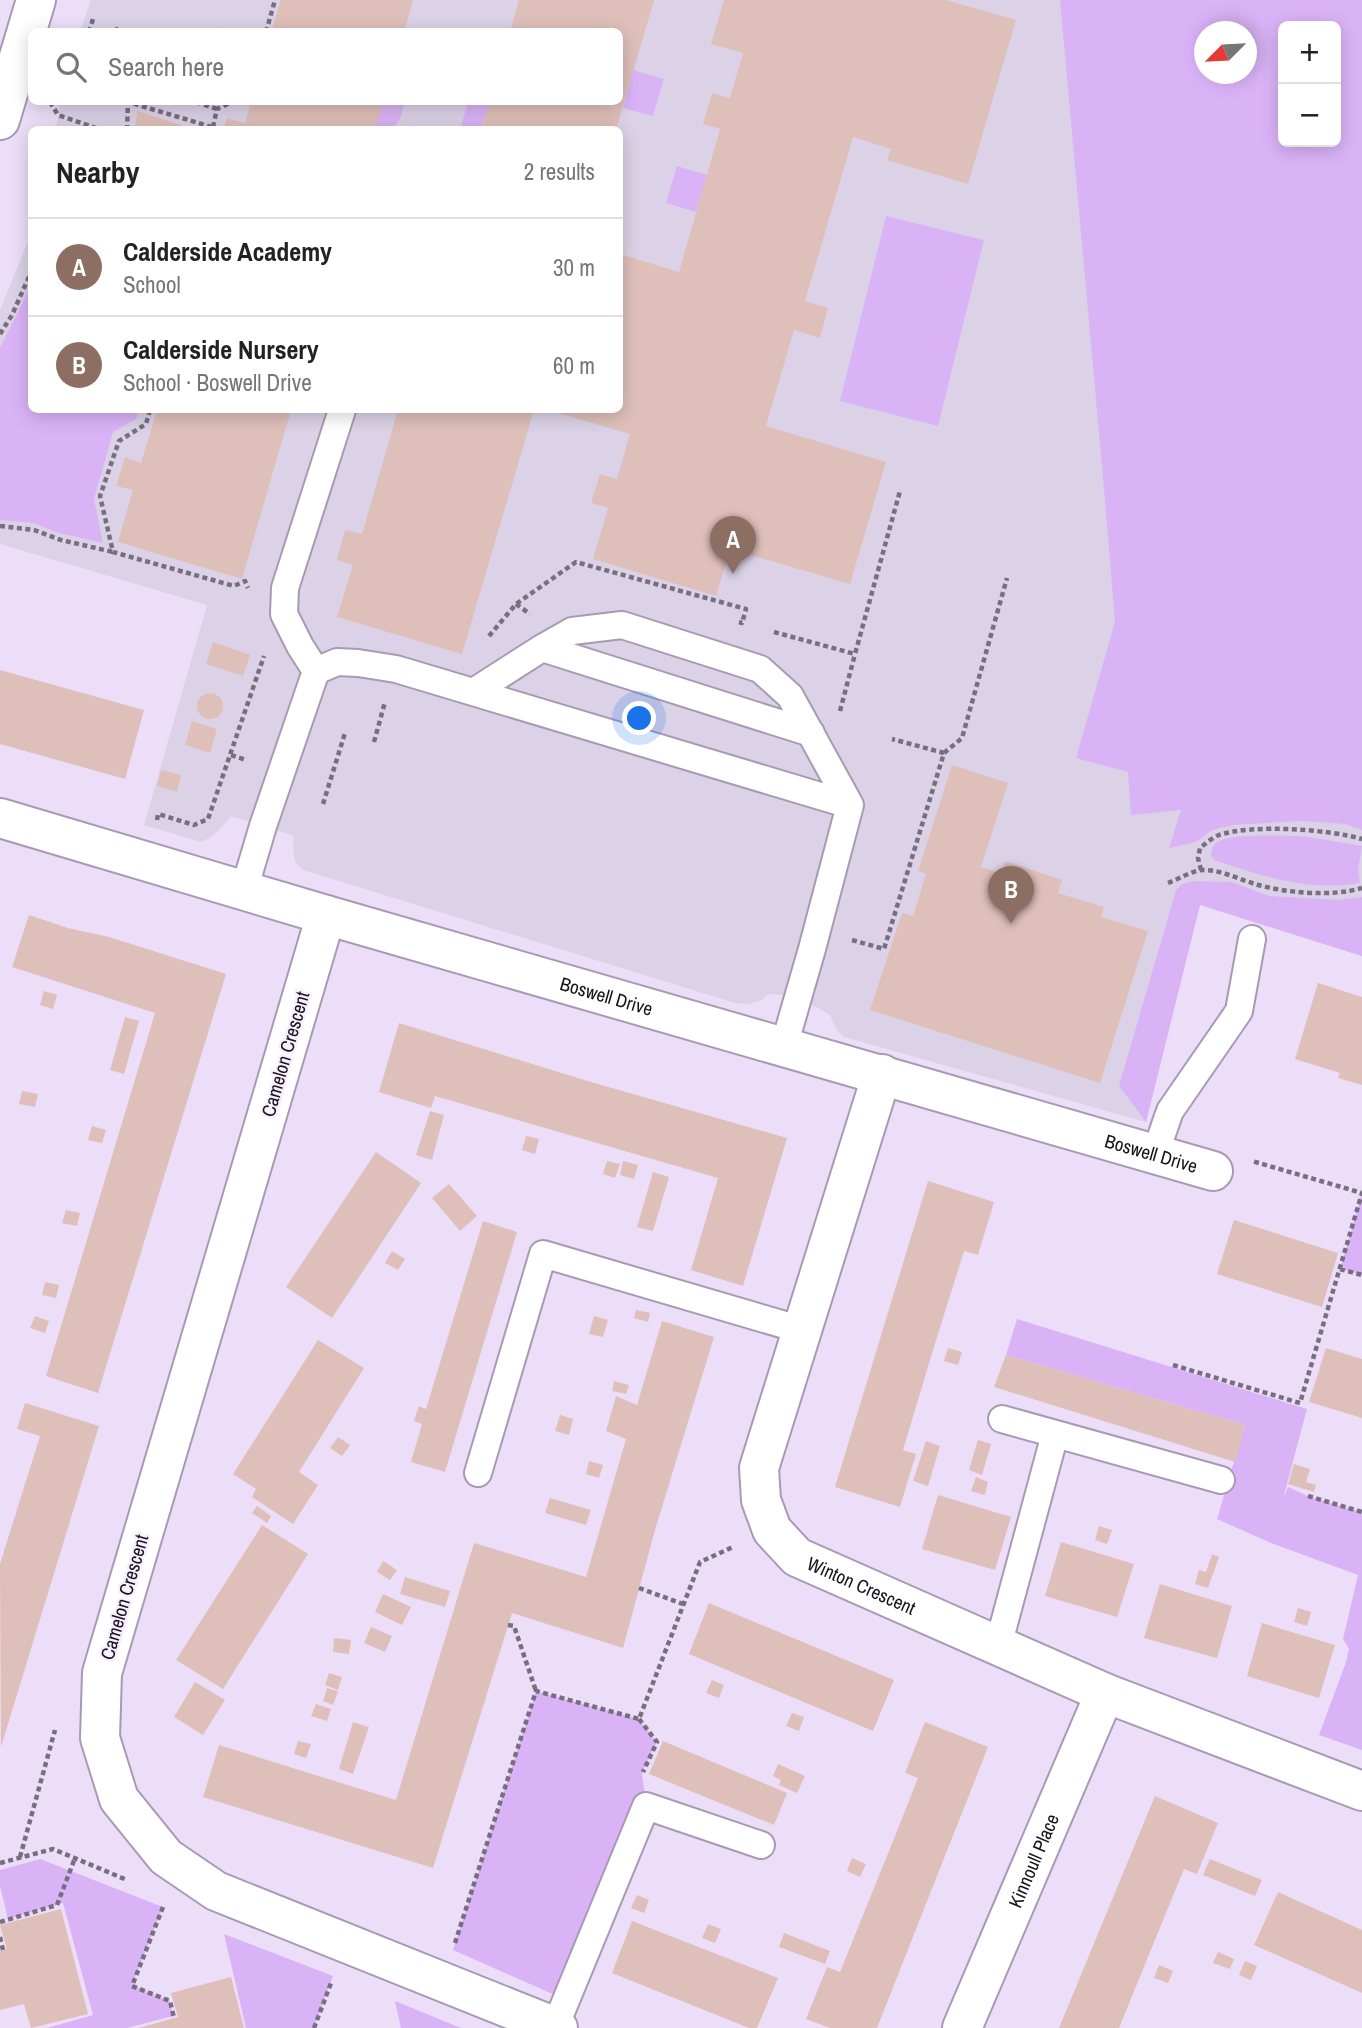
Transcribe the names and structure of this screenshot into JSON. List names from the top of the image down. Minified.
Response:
{"streets":{"street":["Boswell Drive","Camelon Crescent","Winton Crescent","Kinnoull Place"]},"crossings":[["Boswell Drive","Camelon Crescent"],["Boswell Drive","Winton Crescent"],["Winton Crescent","Kinnoull Place"]],"north":"bottom left","page":{"map_buttons":["+","−"],"search":"Search here","heading":["Nearby","2 results"],"list":[{"mark":"A","name":"Calderside Academy","note":"School","value":"30 m"},{"mark":"B","name":"Calderside Nursery","note":"School · Boswell Drive","value":"60 m"}],"pins":["A","B"]}}
